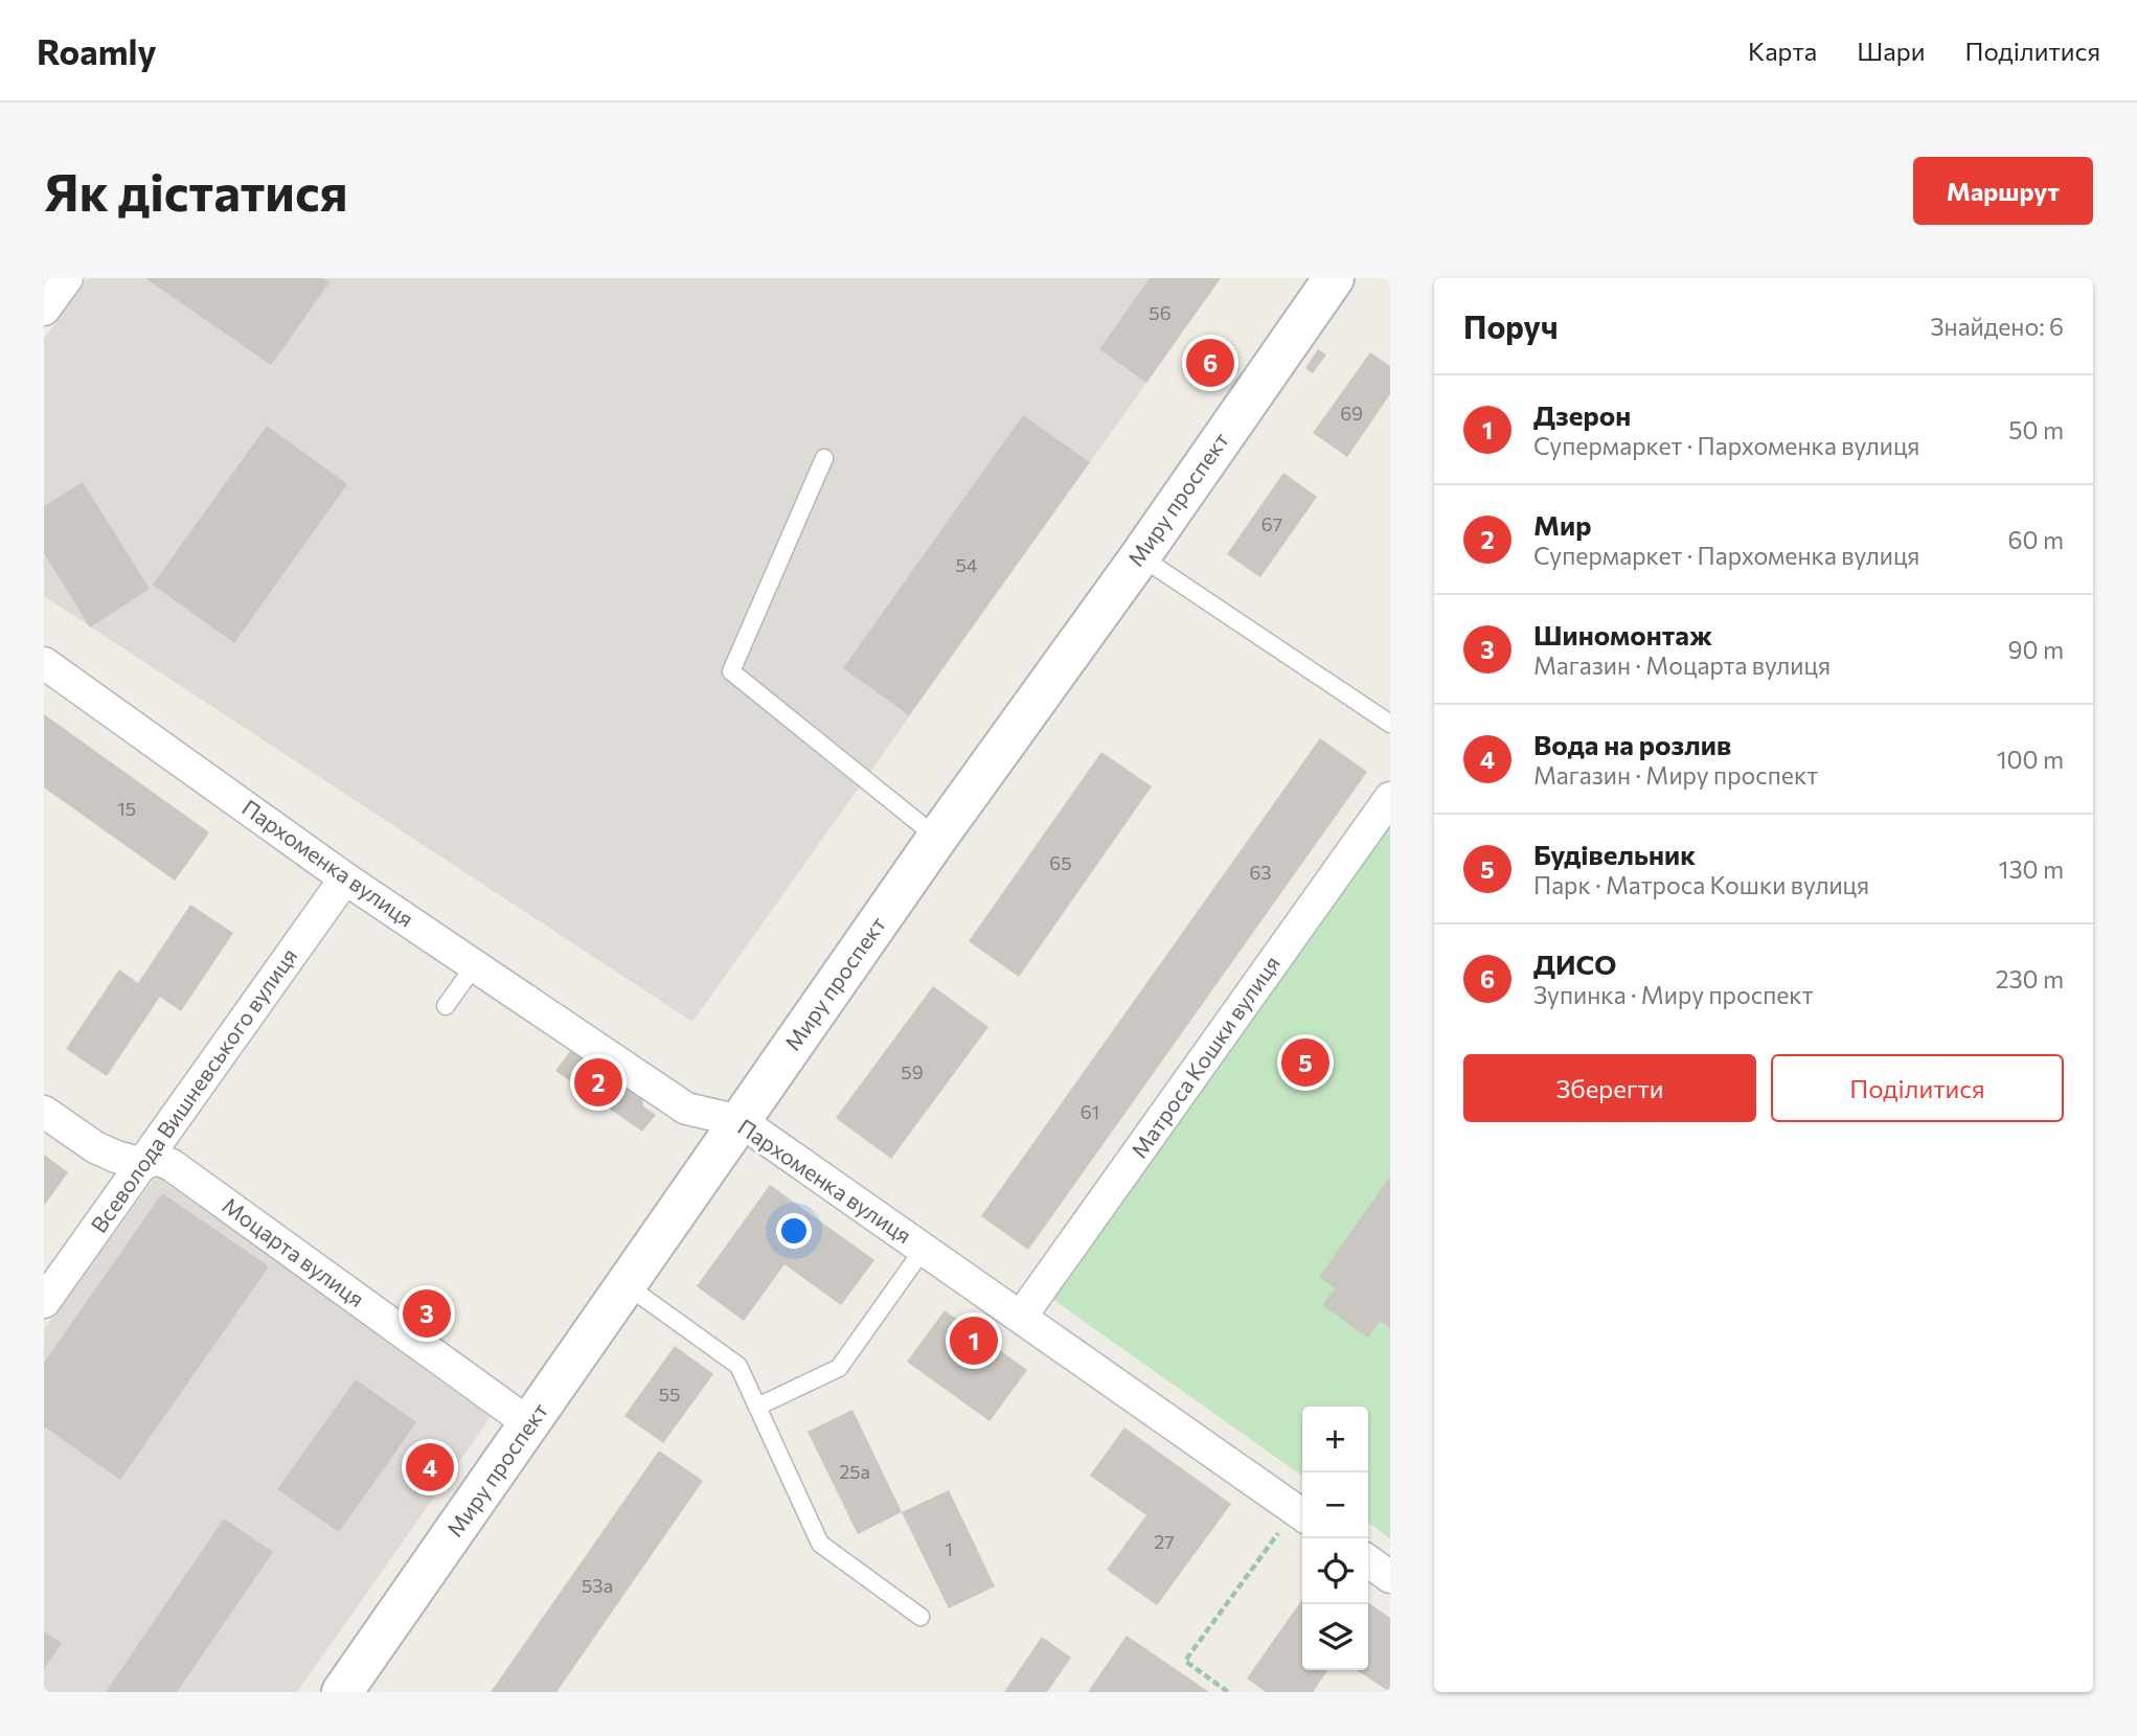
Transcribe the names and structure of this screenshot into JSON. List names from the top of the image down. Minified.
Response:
{"streets":{"main road":["Миру проспект"],"street":["Пархоменка вулиця","Матроса Кошки вулиця","Всеволода Вишневського вулиця","Моцарта вулиця"]},"crossings":[["Миру проспект","Пархоменка вулиця"],["Миру проспект","Моцарта вулиця"],["Пархоменка вулиця","Матроса Кошки вулиця"],["Пархоменка вулиця","Всеволода Вишневського вулиця"],["Всеволода Вишневського вулиця","Моцарта вулиця"]],"house_numbers":["56","69","67","54","15","65","63","59","61","55","25а","27","1","53а"],"page":{"header":"Roamly","nav":["Карта","Шари","Поділитися"],"buttons":["Маршрут",["Зберегти","Поділитися"]],"title":"Як дістатися","heading":["Поруч","Знайдено: 6"],"pins":["6","5","2","3","1","4"],"list":[{"mark":"1","name":"Дзерон","note":"Супермаркет · Пархоменка вулиця","value":"50 m"},{"mark":"2","name":"Мир","note":"Супермаркет · Пархоменка вулиця","value":"60 m"},{"mark":"3","name":"Шиномонтаж","note":"Магазин · Моцарта вулиця","value":"90 m"},{"mark":"4","name":"Вода на розлив","note":"Магазин · Миру проспект","value":"100 m"},{"mark":"5","name":"Будівельник","note":"Парк · Матроса Кошки вулиця","value":"130 m"},{"mark":"6","name":"ДИСО","note":"Зупинка · Миру проспект","value":"230 m"}],"map_buttons":["+","−"]}}
